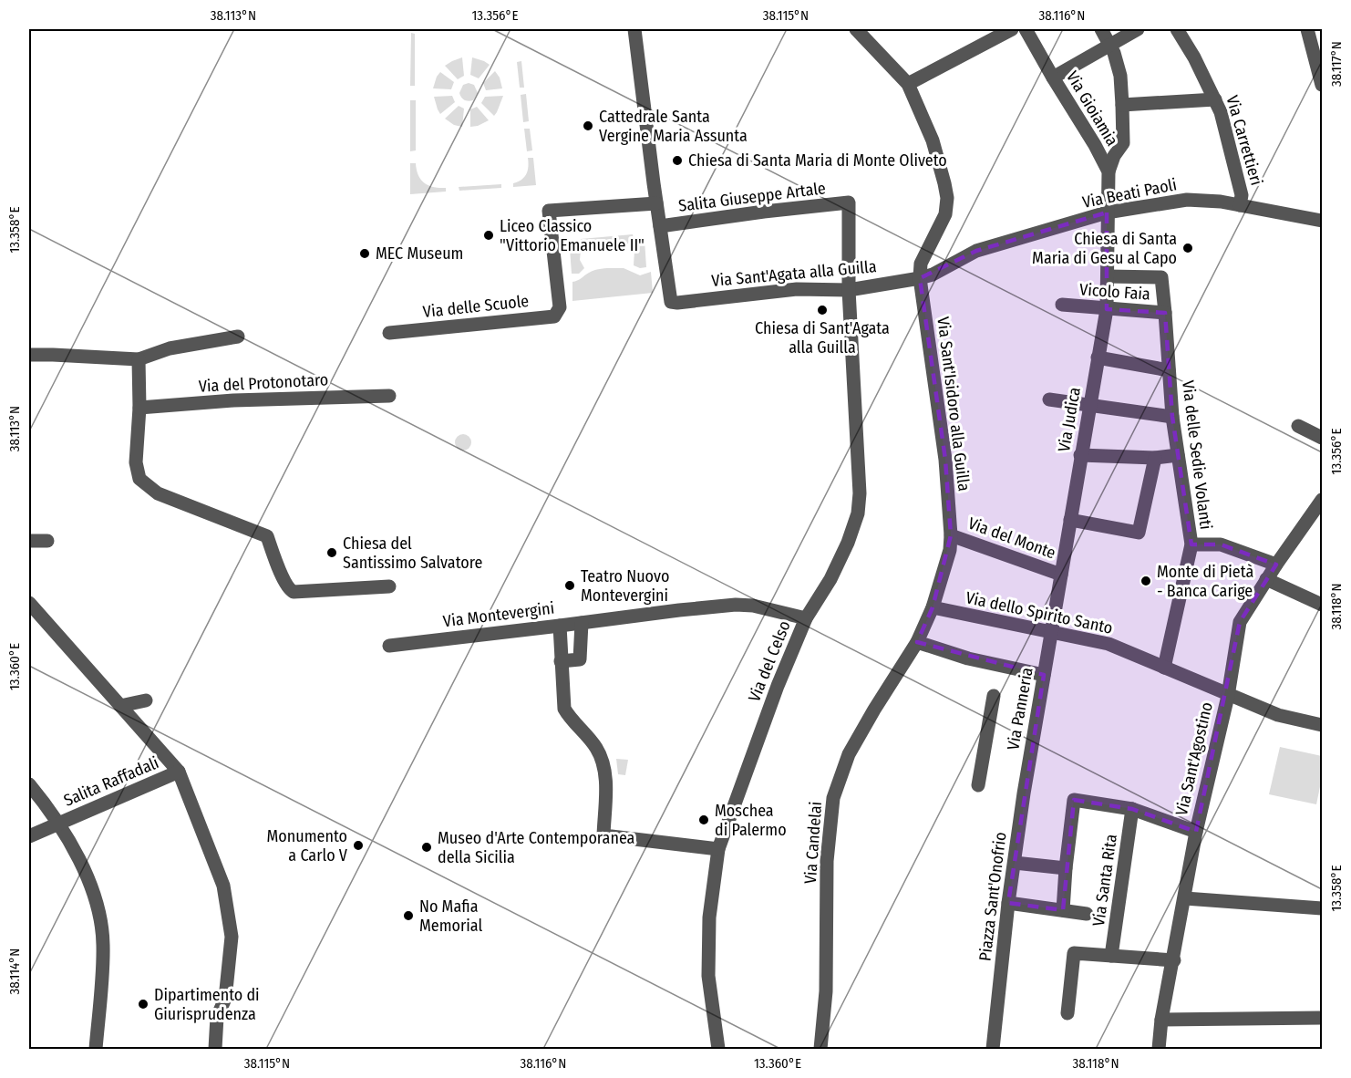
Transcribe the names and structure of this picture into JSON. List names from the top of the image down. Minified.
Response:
{"streets":{"street":["Via Gioiamia","Via Carrettieri","Via Beati Paoli","Salita Giuseppe Artale","Via Sant'Agata alla Guilla","Vicolo Faia","Via delle Scuole","Via del Protonotaro","Via Sant'Isidoro alla Guilla","Via Judica","Via delle Sedie Volanti","Via del Monte","Via dello Spirito Santo","Via Montevergini","Via del Celso","Via Panneria","Via Sant'Agostino","Salita Raffadali","Via Candelai","Via Santa Rita","Piazza Sant'Onofrio"]},"crossings":[["Via Gioiamia","Via Beati Paoli"],["Via Gioiamia","Via Judica"],["Via Carrettieri","Via Beati Paoli"],["Via Beati Paoli","Via Sant'Agata alla Guilla"],["Via Beati Paoli","Via Sant'Isidoro alla Guilla"],["Via Beati Paoli","Via Judica"],["Salita Giuseppe Artale","Via Sant'Agata alla Guilla"],["Salita Giuseppe Artale","Via del Celso"],["Via Sant'Agata alla Guilla","Via Sant'Isidoro alla Guilla"],["Via Sant'Agata alla Guilla","Via del Celso"],["Vicolo Faia","Via Judica"],["Vicolo Faia","Via delle Sedie Volanti"],["Via Sant'Isidoro alla Guilla","Via del Monte"],["Via Sant'Isidoro alla Guilla","Via Candelai"],["Via Judica","Via delle Sedie Volanti"],["Via Judica","Via del Monte"],["Via Judica","Via dello Spirito Santo"],["Via Judica","Via Panneria"],["Via delle Sedie Volanti","Via dello Spirito Santo"],["Via del Monte","Via Candelai"],["Via dello Spirito Santo","Via Panneria"],["Via dello Spirito Santo","Via Sant'Agostino"],["Via dello Spirito Santo","Via Candelai"],["Via Montevergini","Via del Celso"],["Via Panneria","Piazza Sant'Onofrio"]],"places":["Cattedrale Santa Vergine Maria Assunta","Chiesa di Santa Maria di Monte Oliveto","Liceo Classico \"Vittorio Emanuele II\"","Chiesa di Santa Maria di Gesu al Capo","MEC Museum","Chiesa di Sant'Agata alla Guilla","Chiesa del Santissimo Salvatore","Monte di Pietà - Banca Carige","Teatro Nuovo Montevergini","Moschea di Palermo","Monumento a Carlo V","Museo d'Arte Contemporanea della Sicilia","No Mafia Memorial","Dipartimento di Giurisprudenza"],"coordinates":["38.113°N","13.356°E","38.115°N","38.116°N","38.117°N","13.358°E","38.118°N","13.360°E","38.114°N"]}
